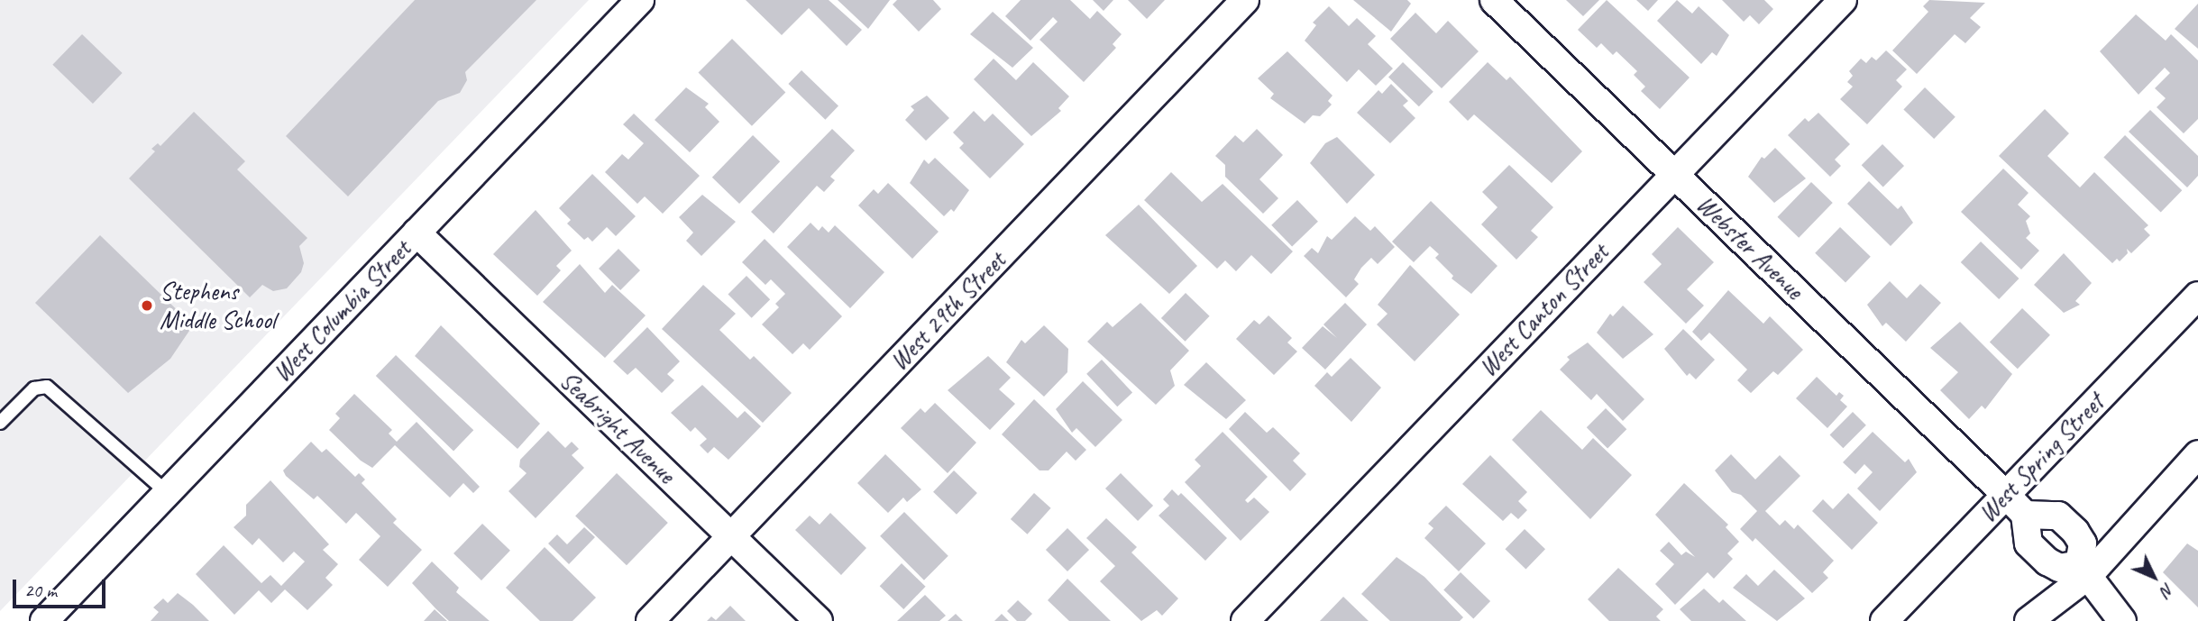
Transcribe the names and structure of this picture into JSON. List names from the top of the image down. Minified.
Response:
{"streets":{"street":["Webster Avenue","West Canton Street","West Columbia Street","West 29th Street","Seabright Avenue","West Spring Street"]},"crossings":[["Webster Avenue","West Canton Street"],["Webster Avenue","West Spring Street"],["West Columbia Street","Seabright Avenue"],["West 29th Street","Seabright Avenue"]],"places":["Stephens Middle School"],"scale_bar":"20 m","north":"bottom right"}
